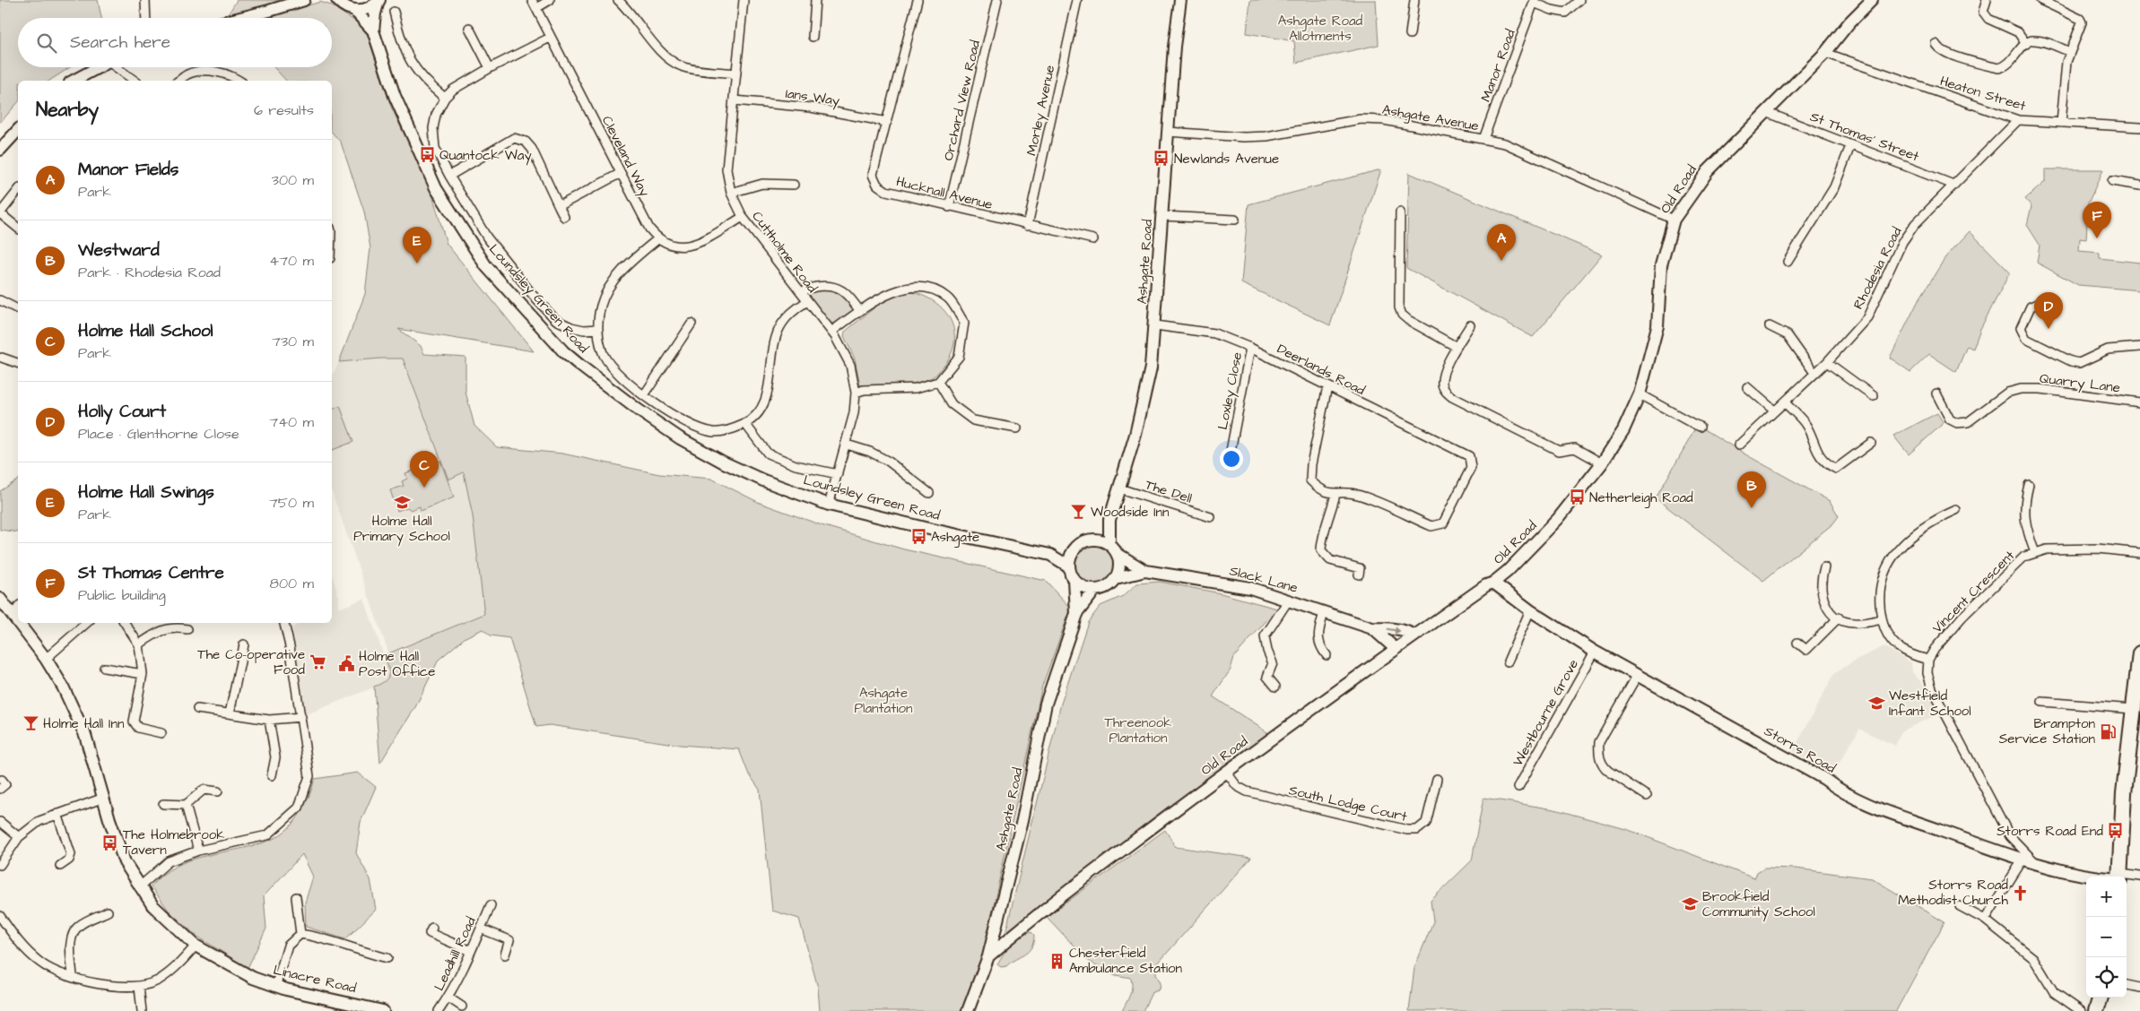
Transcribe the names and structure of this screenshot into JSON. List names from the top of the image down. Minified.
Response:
{"streets":{"street":["Manor Road","Heaton Street","Ians Way","Orchard View Road","Morley Avenue","Ashgate Avenue","St Thomas' Street","Cleveland Way","Old Road","Hucknall Avenue","Cuttholme Road","Ashgate Road","Rhodesia Road","Loundsley Green Road","Deerlands Road","Quarry Lane","Loxley Close","The Dell","Slack Lane","Vincent Crescent","Westbourne Grove","Storrs Road","South Lodge Court","Leadhill Road","Linacre Road"]},"crossings":[["Manor Road","Ashgate Avenue"],["Heaton Street","Old Road"],["Heaton Street","Rhodesia Road"],["Ians Way","Hucknall Avenue"],["Ians Way","Cuttholme Road"],["Orchard View Road","Hucknall Avenue"],["Morley Avenue","Hucknall Avenue"],["Ashgate Avenue","Old Road"],["Ashgate Avenue","Ashgate Road"],["St Thomas' Street","Old Road"],["St Thomas' Street","Rhodesia Road"],["Old Road","Ashgate Road"],["Old Road","Slack Lane"],["Old Road","Storrs Road"],["Old Road","South Lodge Court"],["Cuttholme Road","Loundsley Green Road"],["Ashgate Road","Loundsley Green Road"],["Ashgate Road","Deerlands Road"],["Ashgate Road","The Dell"],["Ashgate Road","Slack Lane"],["Loundsley Green Road","Slack Lane"],["Deerlands Road","Loxley Close"],["Westbourne Grove","Storrs Road"]],"parks":["Ashgate Road Allotments","Ashgate Plantation","Threenook Plantation"],"places":{"bus stop":["Quantock Way","Newlands Avenue","Netherleigh Road","Ashgate","Storrs Road End","The Holmebrook Tavern"],"school or university":["Holme Hall Primary School","Westfield Infant School","Brookfield Community School"],"bar":["Woodside Inn","Holme Hall Inn"],"supermarket":["The Co-operative Food"],"public building":["Holme Hall Post Office"],"fuel station":["Brampton Service Station"],"church":["Storrs Road Methodist Church"],"building":["Chesterfield Ambulance Station"]},"page":{"search":"Search here","heading":["Nearby","6 results"],"list":[{"mark":"A","name":"Manor Fields","note":"Park","value":"300 m"},{"mark":"B","name":"Westward","note":"Park · Rhodesia Road","value":"470 m"},{"mark":"C","name":"Holme Hall School","note":"Park","value":"730 m"},{"mark":"D","name":"Holly Court","note":"Place · Glenthorne Close","value":"740 m"},{"mark":"E","name":"Holme Hall Swings","note":"Park","value":"750 m"},{"mark":"F","name":"St Thomas Centre","note":"Public building","value":"800 m"}],"pins":["F","A","E","D","C","B"],"map_buttons":["+","−"]}}
